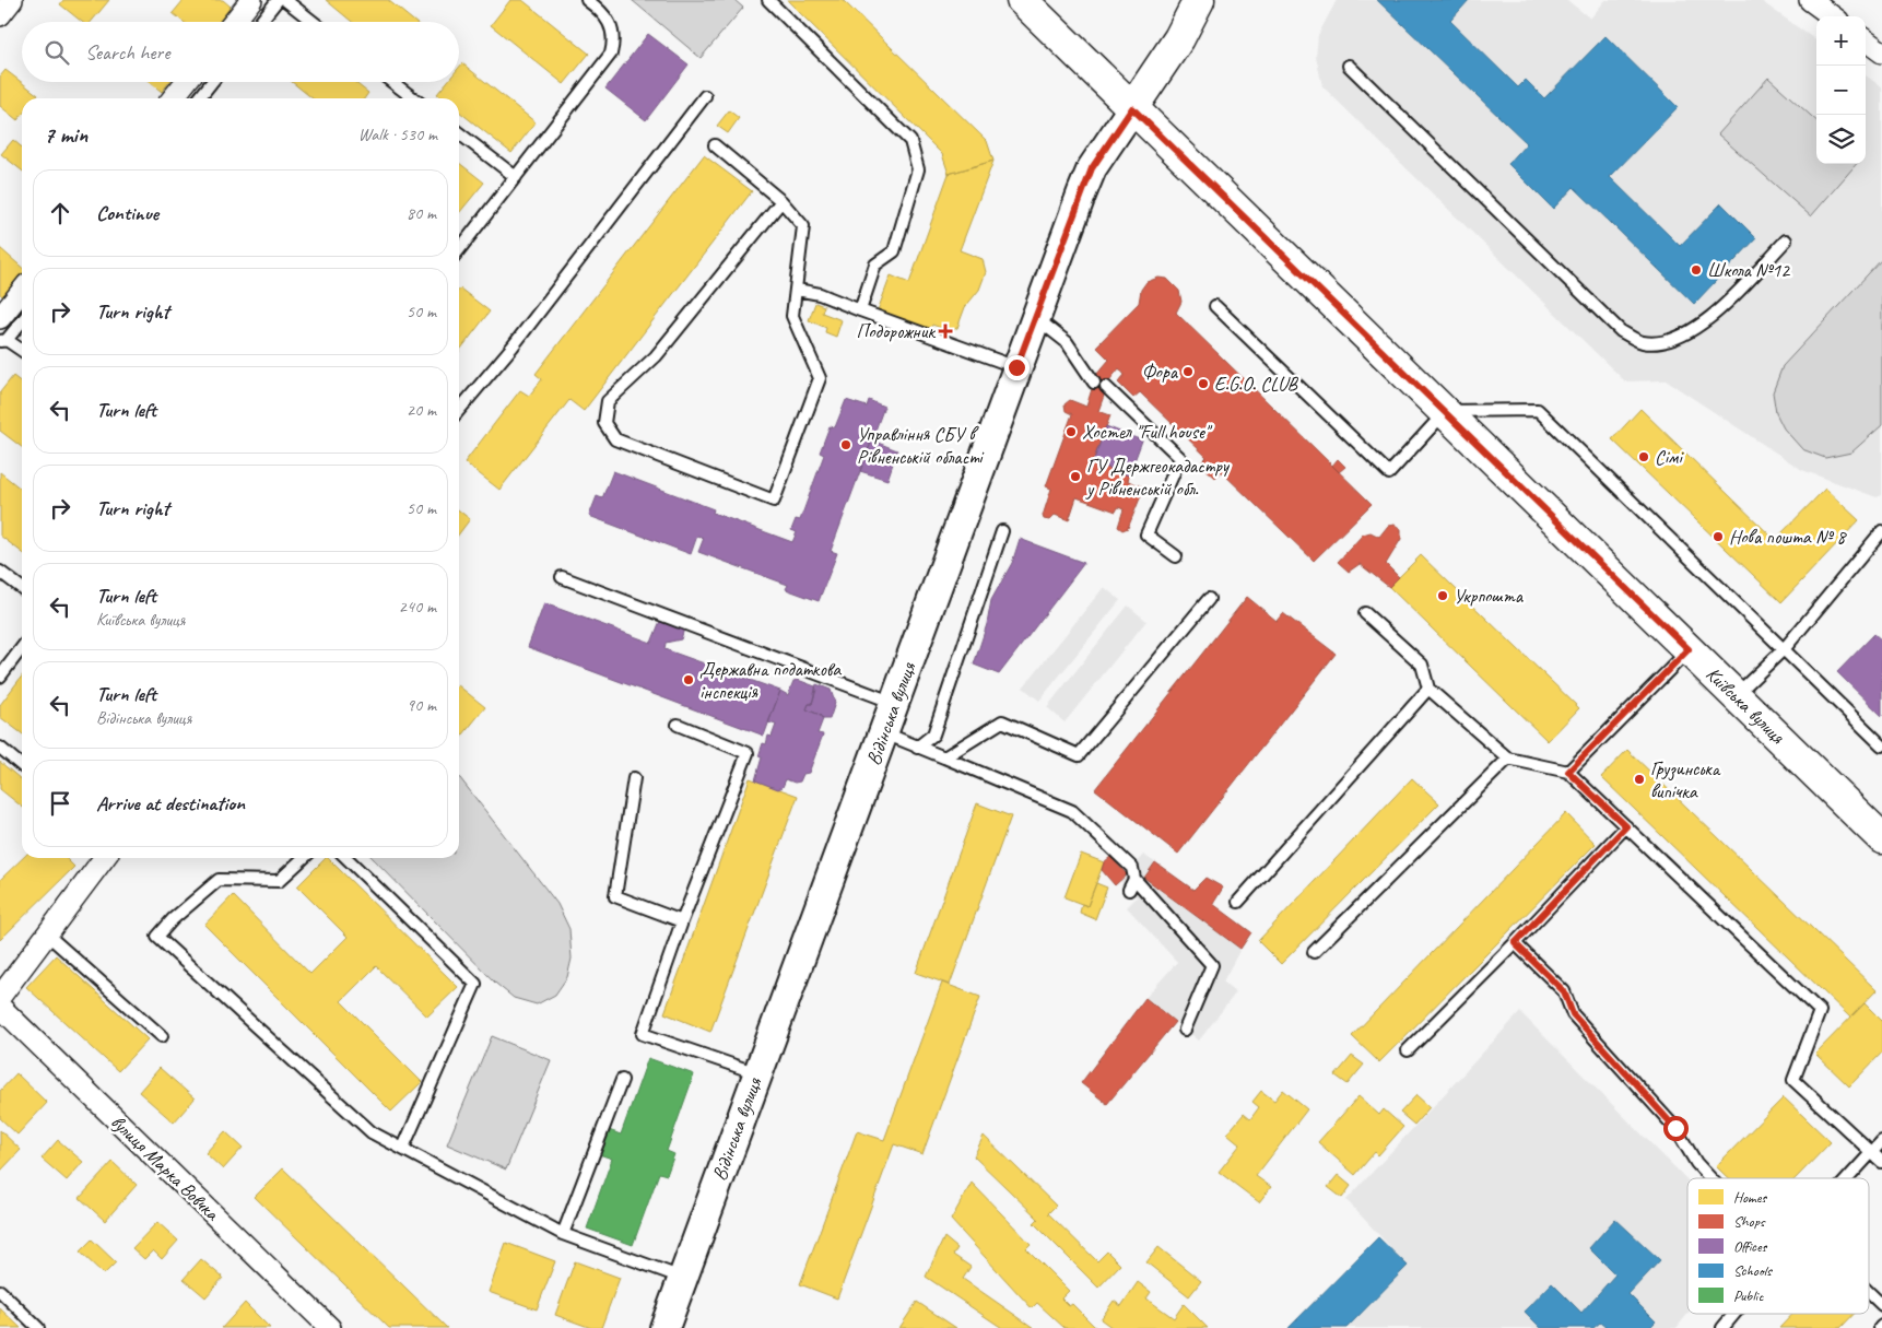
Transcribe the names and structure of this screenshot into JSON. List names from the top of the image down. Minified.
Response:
{"streets":{"main road":["Київська вулиця","Відінська вулиця"],"street":["вулиця Марка Вовчка"]},"crossings":[["Київська вулиця","Відінська вулиця"]],"places":{"other":["Школа №12","Фора","E.G.O. CLUB","Хостел \"Full house\"","Управління СБУ в Рівненській області","Сімі","ГУ Держгеокадастру у Рівненській обл.","Нова пошта № 8","Укрпошта","Державна податкова інспекція","Грузинська випічка"],"health":["Подорожник"]},"legend":["Homes","Shops","Offices","Schools","Public"],"page":{"map_buttons":["+","−"],"search":"Search here","heading":["7 min","Walk · 530 m"],"list":[["Continue","80 m"],["Turn right","50 m"],["Turn left","20 m"],["Turn right","50 m"],["Turn left","Київська вулиця","240 m"],["Turn left","Відінська вулиця","90 m"],"Arrive at destination"]}}
